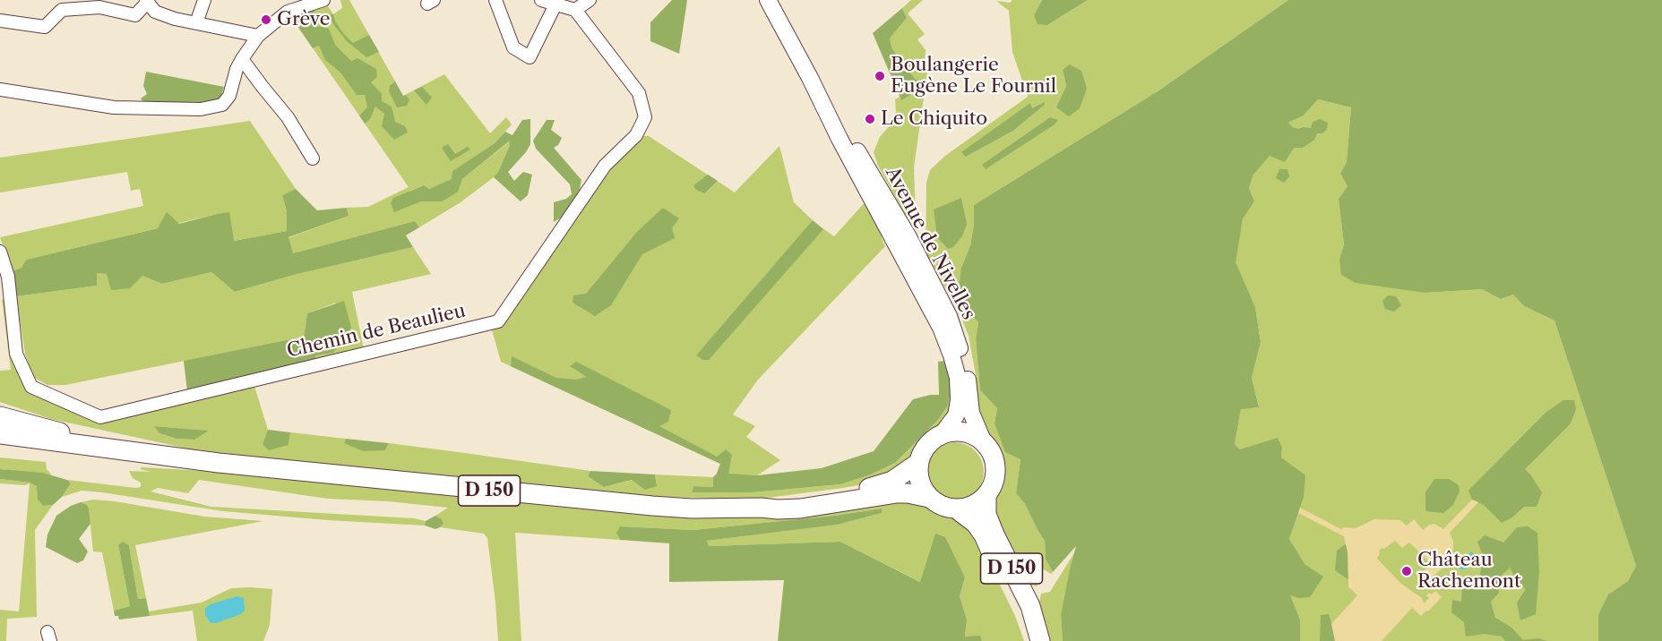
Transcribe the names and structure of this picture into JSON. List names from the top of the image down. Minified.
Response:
{"streets":{"main road":["Avenue de Nivelles","D 150"],"street":["Chemin de Beaulieu"]},"crossings":[["Avenue de Nivelles","D 150"]],"places":["Grève","Boulangerie Eugène Le Fournil","Le Chiquito","Château Rachemont"]}
